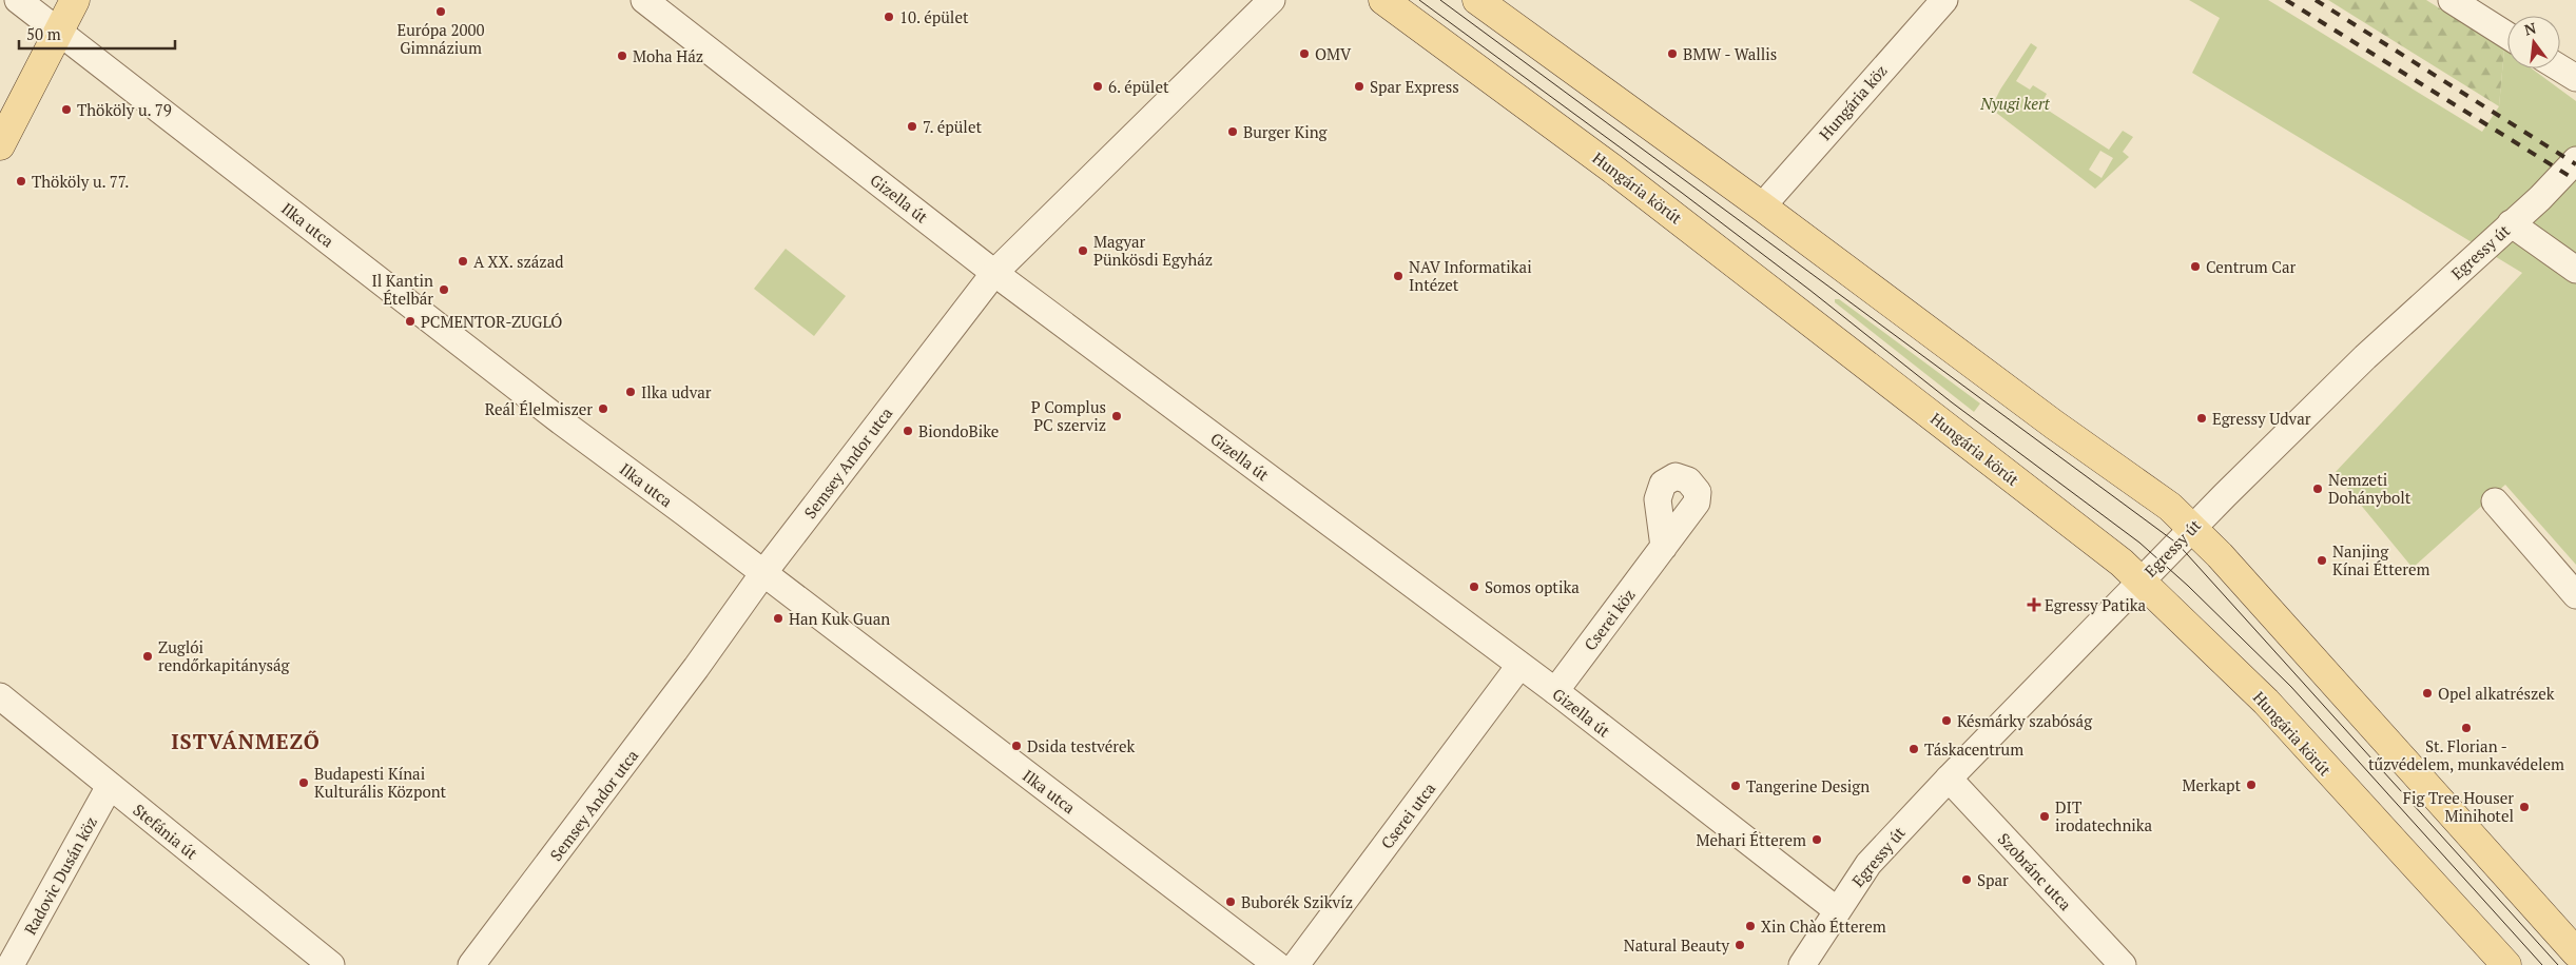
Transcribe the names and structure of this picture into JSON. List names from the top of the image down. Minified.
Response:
{"streets":{"main road":["Hungária körút"],"street":["Hungária köz","Gizella út","Ilka utca","Egressy út","Semsey Andor utca","Cserei köz","Cserei utca","Stefánia út","Szobránc utca","Radovic Dusán köz"]},"crossings":[["Hungária körút","Egressy út"],["Gizella út","Egressy út"],["Gizella út","Semsey Andor utca"],["Gizella út","Cserei köz"],["Gizella út","Cserei utca"],["Ilka utca","Semsey Andor utca"],["Egressy út","Szobránc utca"],["Stefánia út","Radovic Dusán köz"]],"districts":["ISTVÁNMEZŐ"],"parks":["Nyugi kert"],"places":{"other":["Európa 2000 Gimnázium","10. épület","OMV","BMW - Wallis","Moha Ház","6. épület","Spar Express","Thököly u. 79","7. épület","Burger King","Thököly u. 77.","Magyar Pünkösdi Egyház","A XX. század","Centrum Car","NAV Informatikai Intézet","Il Kantin Ételbár","PCMENTOR-ZUGLÓ","Ilka udvar","Reál Élelmiszer","P Complus PC szerviz","Egressy Udvar","BiondoBike","Nemzeti Dohánybolt","Nanjing Kínai Étterem","Somos optika","Han Kuk Guan","Zuglói rendőrkapitányság","Opel alkatrészek","Késmárky szabóság","St. Florian - tűzvédelem, munkavédelem","Dsida testvérek","Táskacentrum","Budapesti Kínai Kulturális Központ","Merkapt","Tangerine Design","Fig Tree Houser Minihotel","DIT irodatechnika","Mehari Étterem","Spar","Buborék Szikvíz","Xin Chào Étterem","Natural Beauty"],"health":["Egressy Patika"]},"scale_bar":"50 m","north":"top"}
